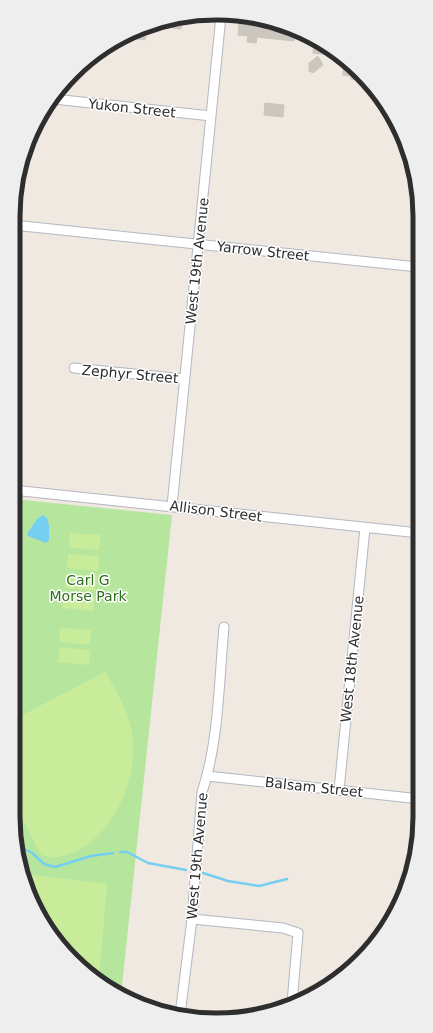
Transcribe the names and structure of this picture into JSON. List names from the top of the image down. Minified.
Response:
{"streets":{"street":["Yukon Street","Yarrow Street","West 19th Avenue","Zephyr Street","Allison Street","West 18th Avenue","Balsam Street"]},"crossings":[["Yukon Street","West 19th Avenue"],["Yarrow Street","West 19th Avenue"],["West 19th Avenue","Zephyr Street"],["West 19th Avenue","Allison Street"],["West 19th Avenue","Balsam Street"],["Allison Street","West 18th Avenue"],["West 18th Avenue","Balsam Street"]],"parks":["Carl G Morse Park"]}
